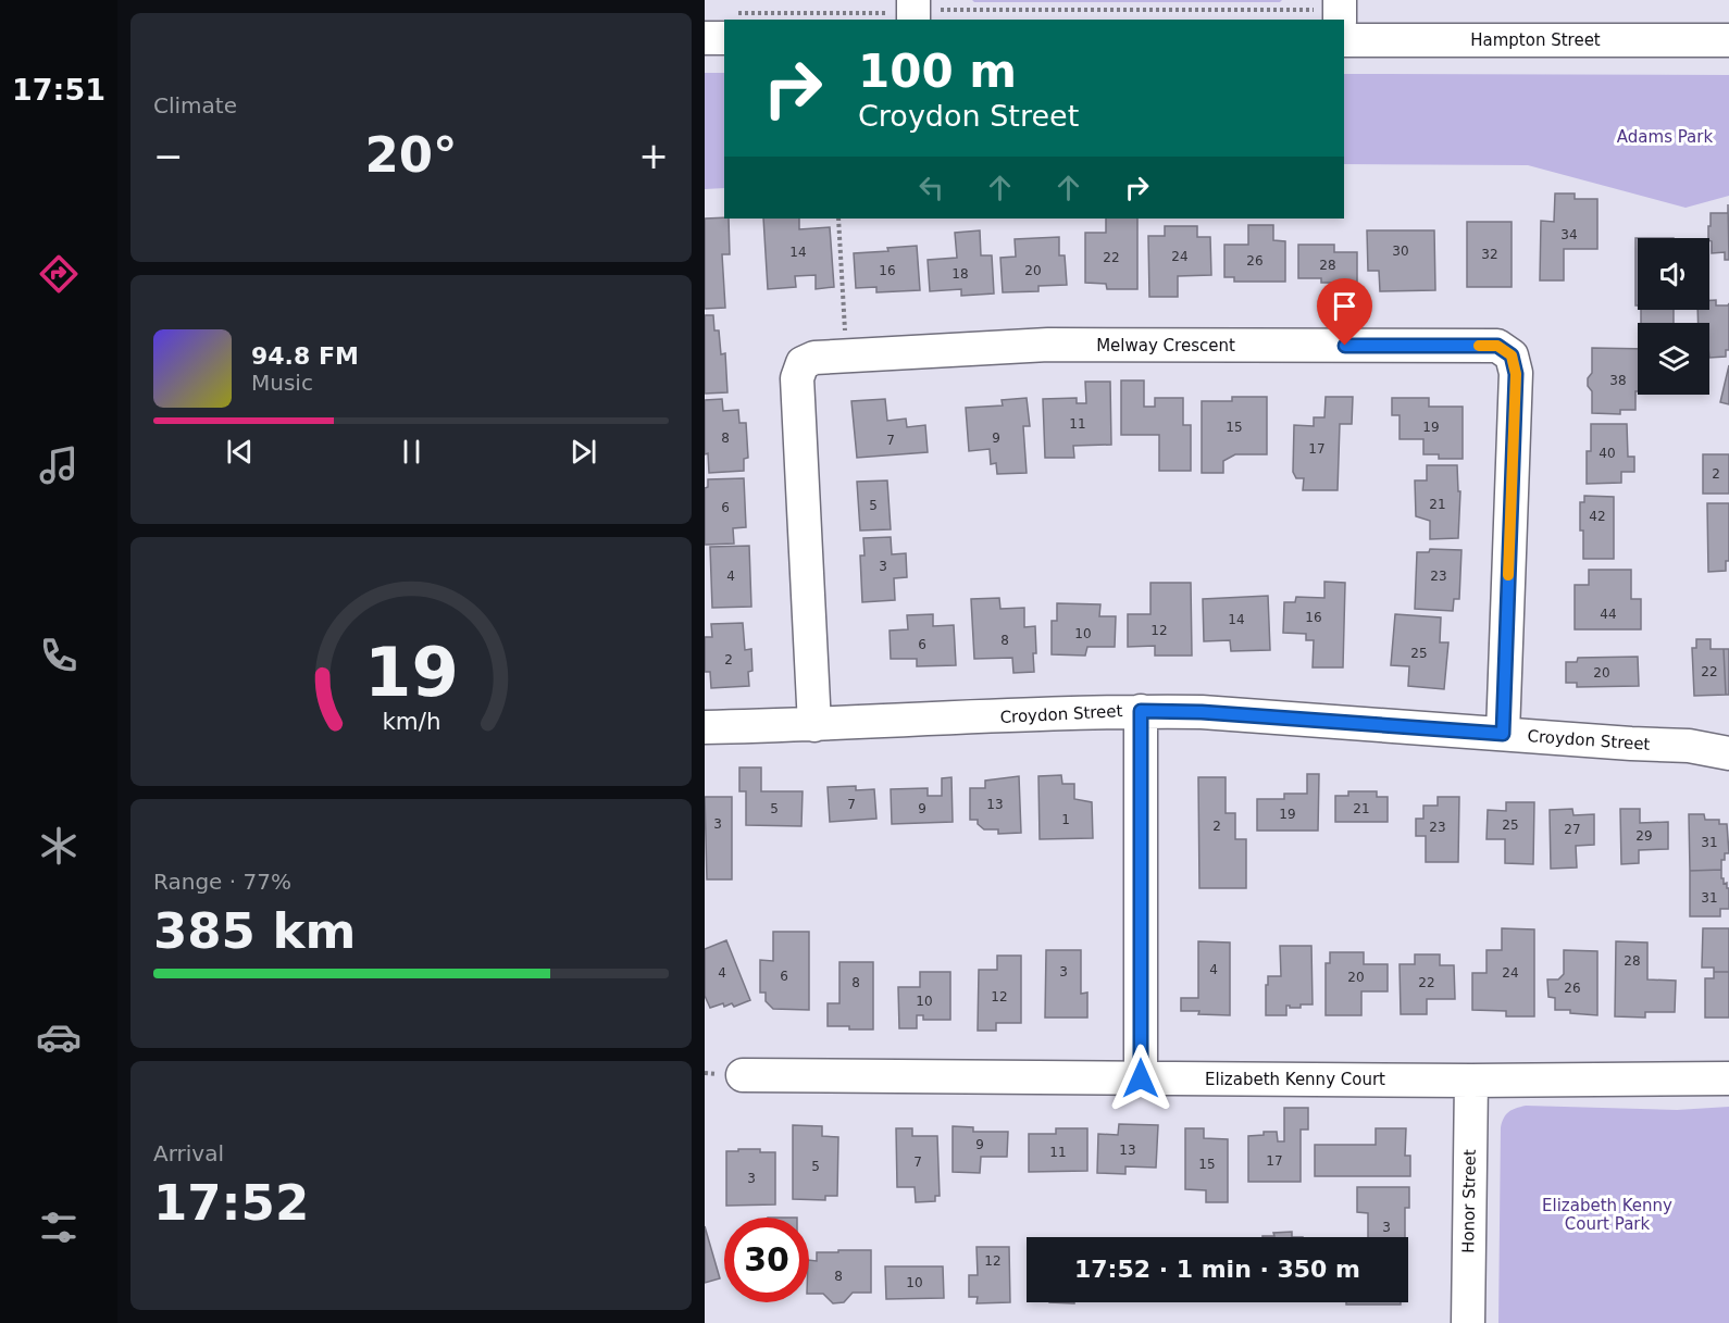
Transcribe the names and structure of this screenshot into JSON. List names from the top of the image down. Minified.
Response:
{"streets":{"street":["Hampton Street","Melway Crescent","Croydon Street","Elizabeth Kenny Court","Honor Street"]},"crossings":[["Melway Crescent","Croydon Street"],["Elizabeth Kenny Court","Honor Street"]],"parks":["Adams Park","Elizabeth Kenny Court Park"],"house_numbers":["34","30","14","32","24","22","26","28","16","20","18","38","11","15","19","8","9","7","17","40","2","21","5","6","42","3","4","23","44","16","14","12","10","8","6","25","2","22","20","7","13","5","9","21","19","1","3","25","2","23","27","29","31","31","28","4","3","4","24","6","20","8","22","26","12","10","9","13","11","17","7","15","5","3","3","12","8","10"],"page":{"tabs":"17:51","tile":["Climate",["Range · 77%","385 km"],["Arrival","17:52"]],"turn":["100 m","Croydon Street"],"heat":["−","20°","+"],"song":["94.8 FM","Music"],"limit":"30","trip":"17:52 · 1 min · 350 m","gauge":["19","km/h"]}}
